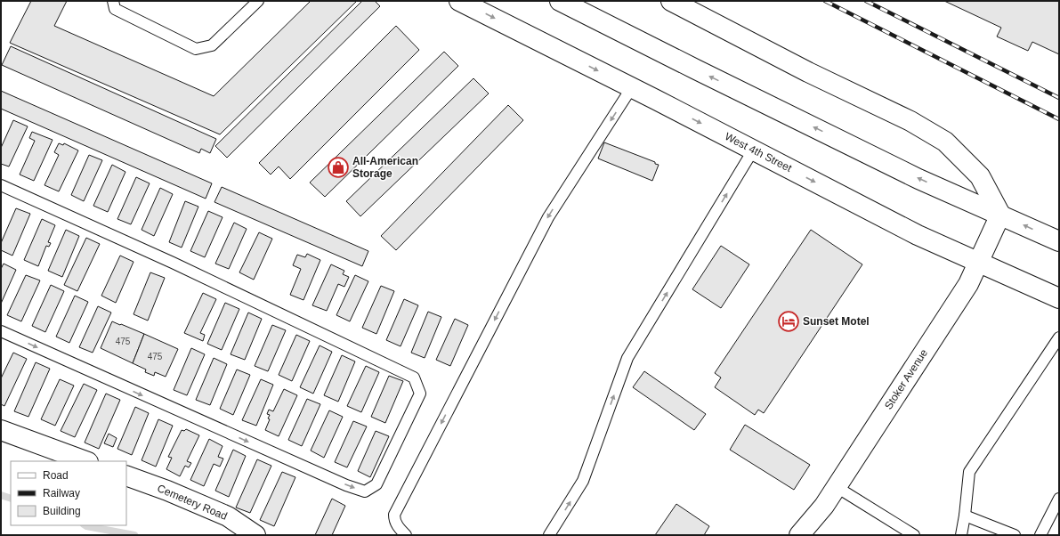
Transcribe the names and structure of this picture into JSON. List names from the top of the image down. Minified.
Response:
{"streets":{"main road":["West 4th Street","Stoker Avenue","Cemetery Road"]},"crossings":[["West 4th Street","Stoker Avenue"]],"places":{"shop":["All-American Storage"],"hotel":["Sunset Motel"]},"house_numbers":["475","475"],"legend":["Road","Railway","Building"]}
